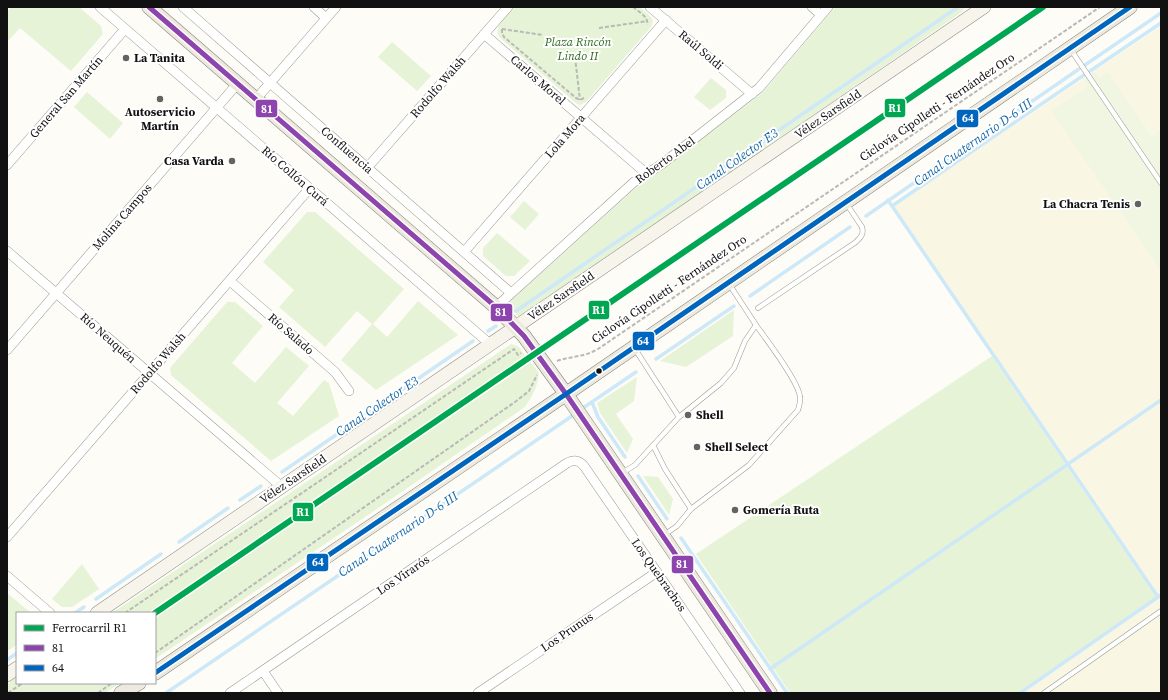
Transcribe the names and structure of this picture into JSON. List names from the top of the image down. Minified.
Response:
{"streets":{"street":["Raúl Soldi","Carlos Morel","Rodolfo Walsh","General San Martín","Vélez Sarsfield","Lola Mora","Confluencia","Roberto Abel","Río Collón Curá","Molina Campos","Río Salado","Río Neuquén","Los Virarós","Los Quebrachos","Los Prunus"],"path":["Ciclovía Cipolletti - Fernández Oro"]},"crossings":[["Raúl Soldi","Lola Mora"],["Raúl Soldi","Roberto Abel"],["Carlos Morel","Rodolfo Walsh"],["Carlos Morel","Lola Mora"],["Carlos Morel","Roberto Abel"],["Rodolfo Walsh","Confluencia"],["Rodolfo Walsh","Río Collón Curá"],["Rodolfo Walsh","Río Salado"],["Rodolfo Walsh","Río Neuquén"],["General San Martín","Río Collón Curá"],["Vélez Sarsfield","Río Collón Curá"],["Vélez Sarsfield","Río Neuquén"],["Lola Mora","Confluencia"],["Confluencia","Roberto Abel"],["Río Collón Curá","Molina Campos"],["Molina Campos","Río Neuquén"],["Los Virarós","Los Quebrachos"],["Los Quebrachos","Los Prunus"]],"water":["Canal Cuaternario D-6 III","Canal Colector E3"],"parks":["Plaza Rincón Lindo II"],"places":["La Tanita","Autoservicio Martín","Casa Varda","La Chacra Tenis","Shell","Shell Select","Gomería Ruta"],"lines":["rail line R1","transit line 81","transit line 64"],"legend":["Ferrocarril R1","81","64"]}
